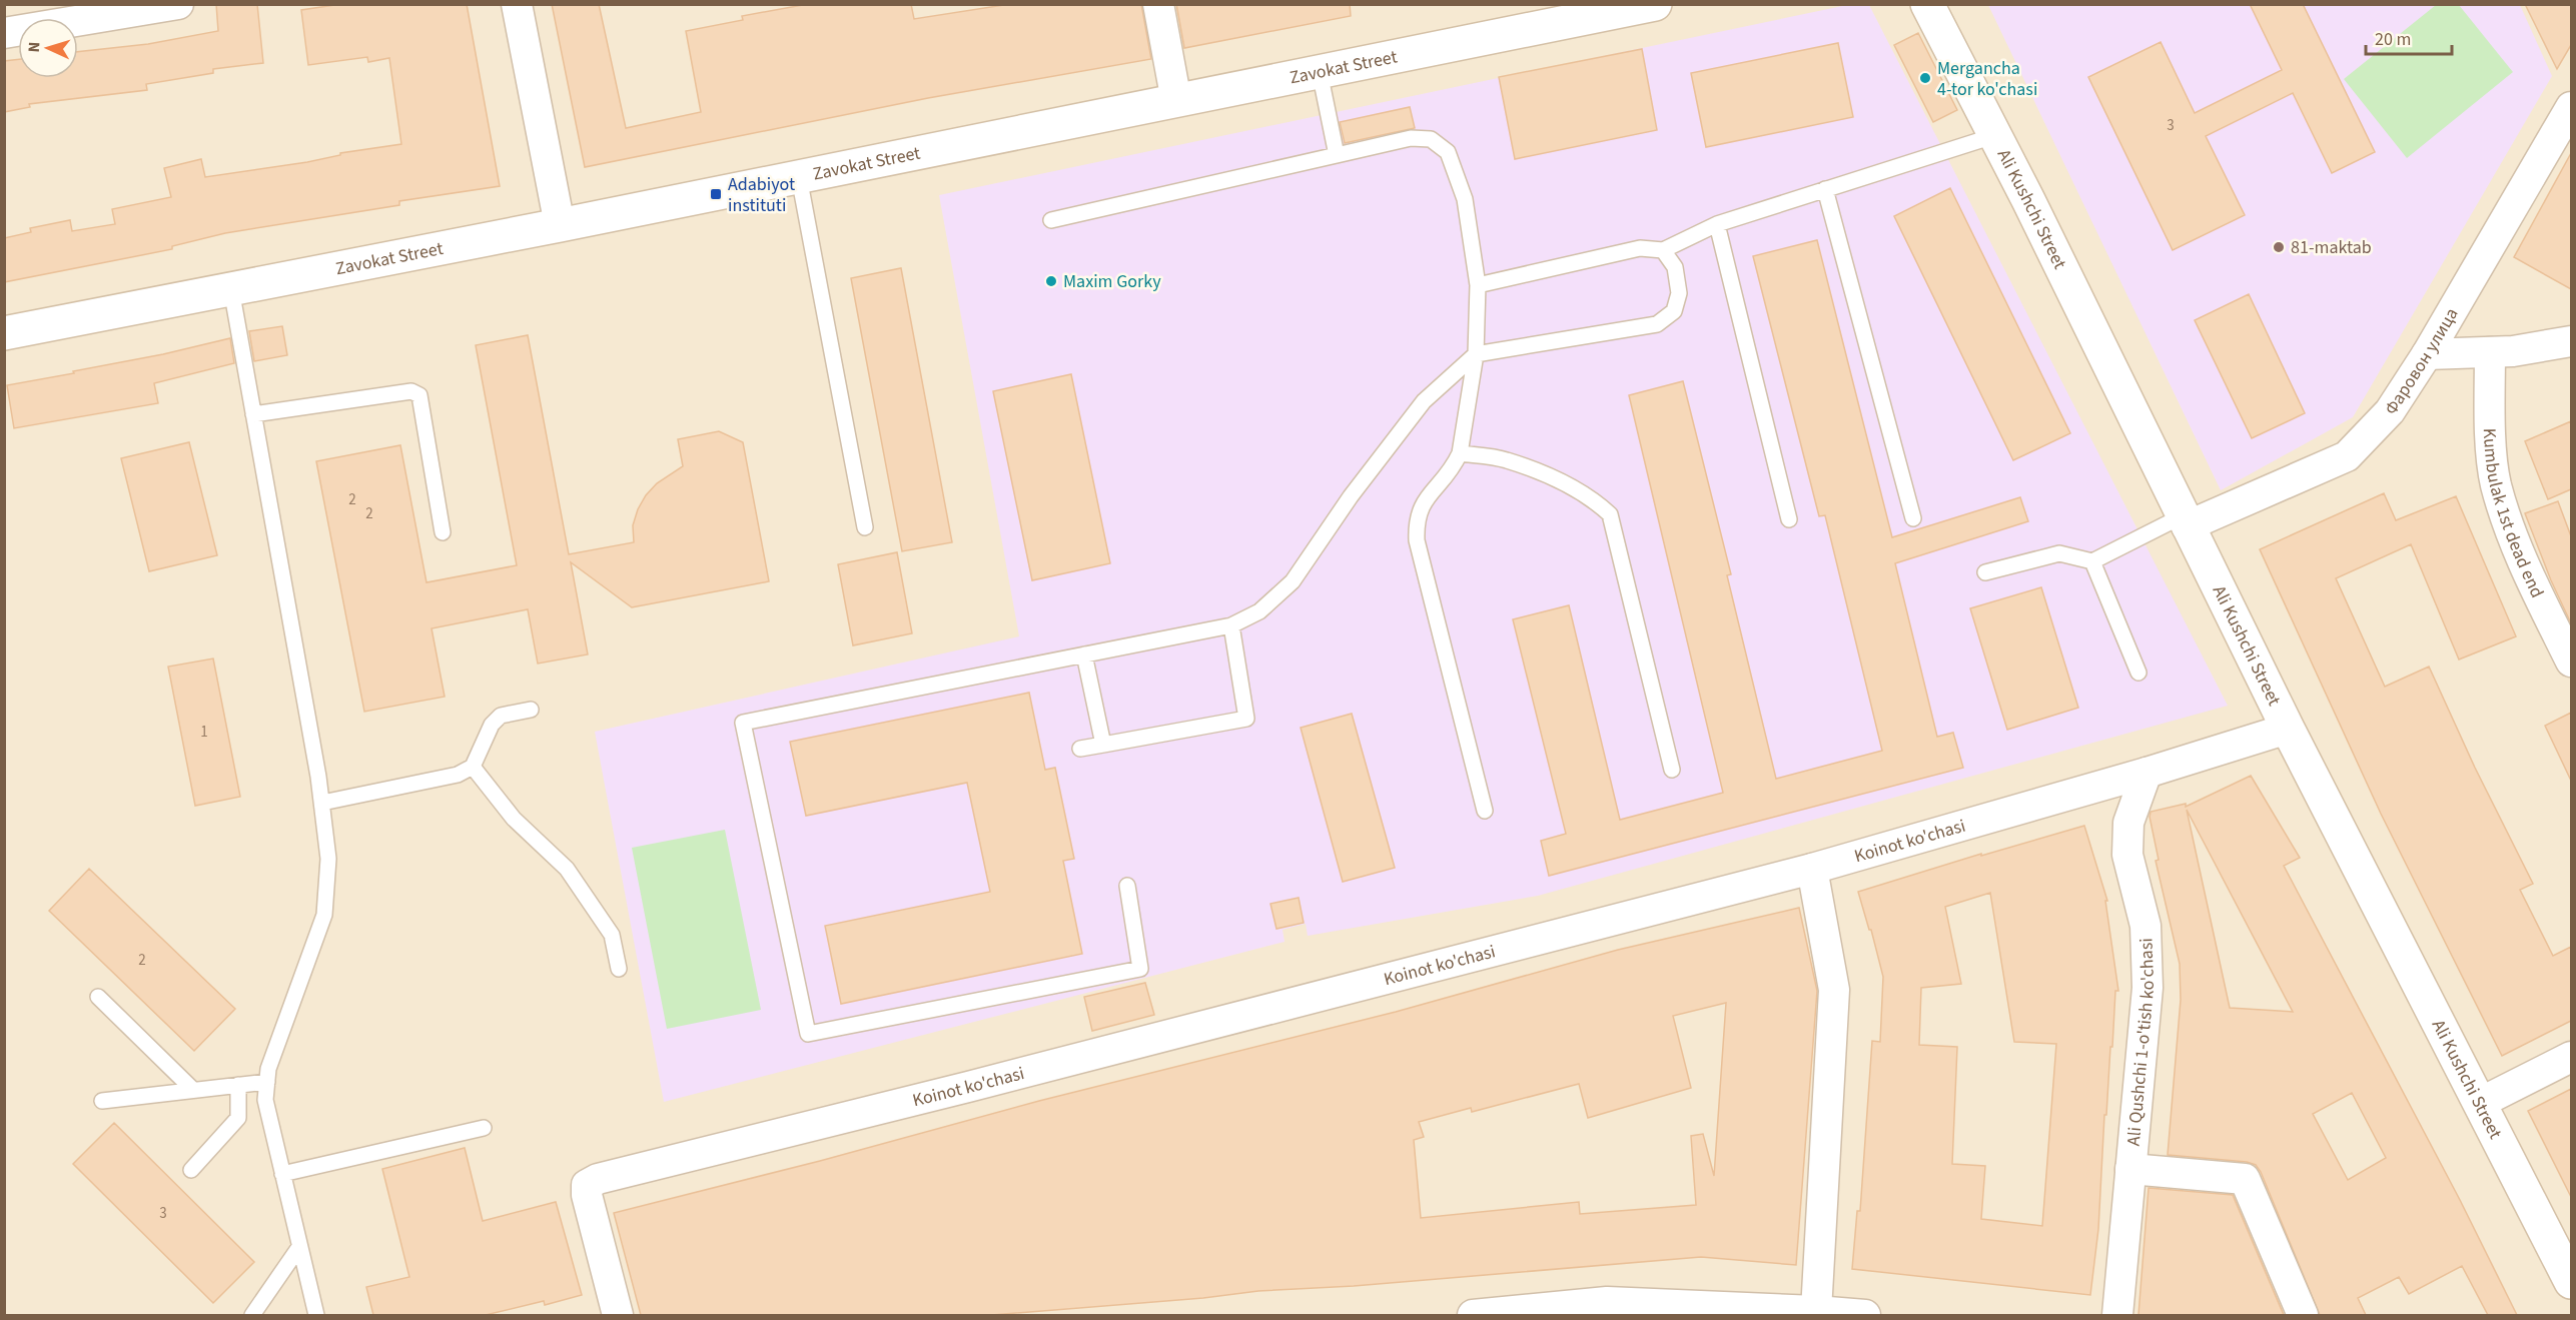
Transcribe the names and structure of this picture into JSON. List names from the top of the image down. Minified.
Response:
{"streets":{"street":["Zavokat Street","Ali Kushchi Street","Фаровон улица","Kumbulak 1st dead end","Koinot ko'chasi","Ali Qushchi 1-o'tish ko'chasi"]},"crossings":[["Ali Kushchi Street","Фаровон улица"],["Ali Kushchi Street","Koinot ko'chasi"],["Koinot ko'chasi","Ali Qushchi 1-o'tish ko'chasi"]],"places":{"other":["Mergancha 4-tor ko'chasi","81-maktab","Maxim Gorky"],"transit":["Adabiyot instituti"]},"house_numbers":["3","2","2","1","2","3"],"scale_bar":"20 m","north":"left"}
